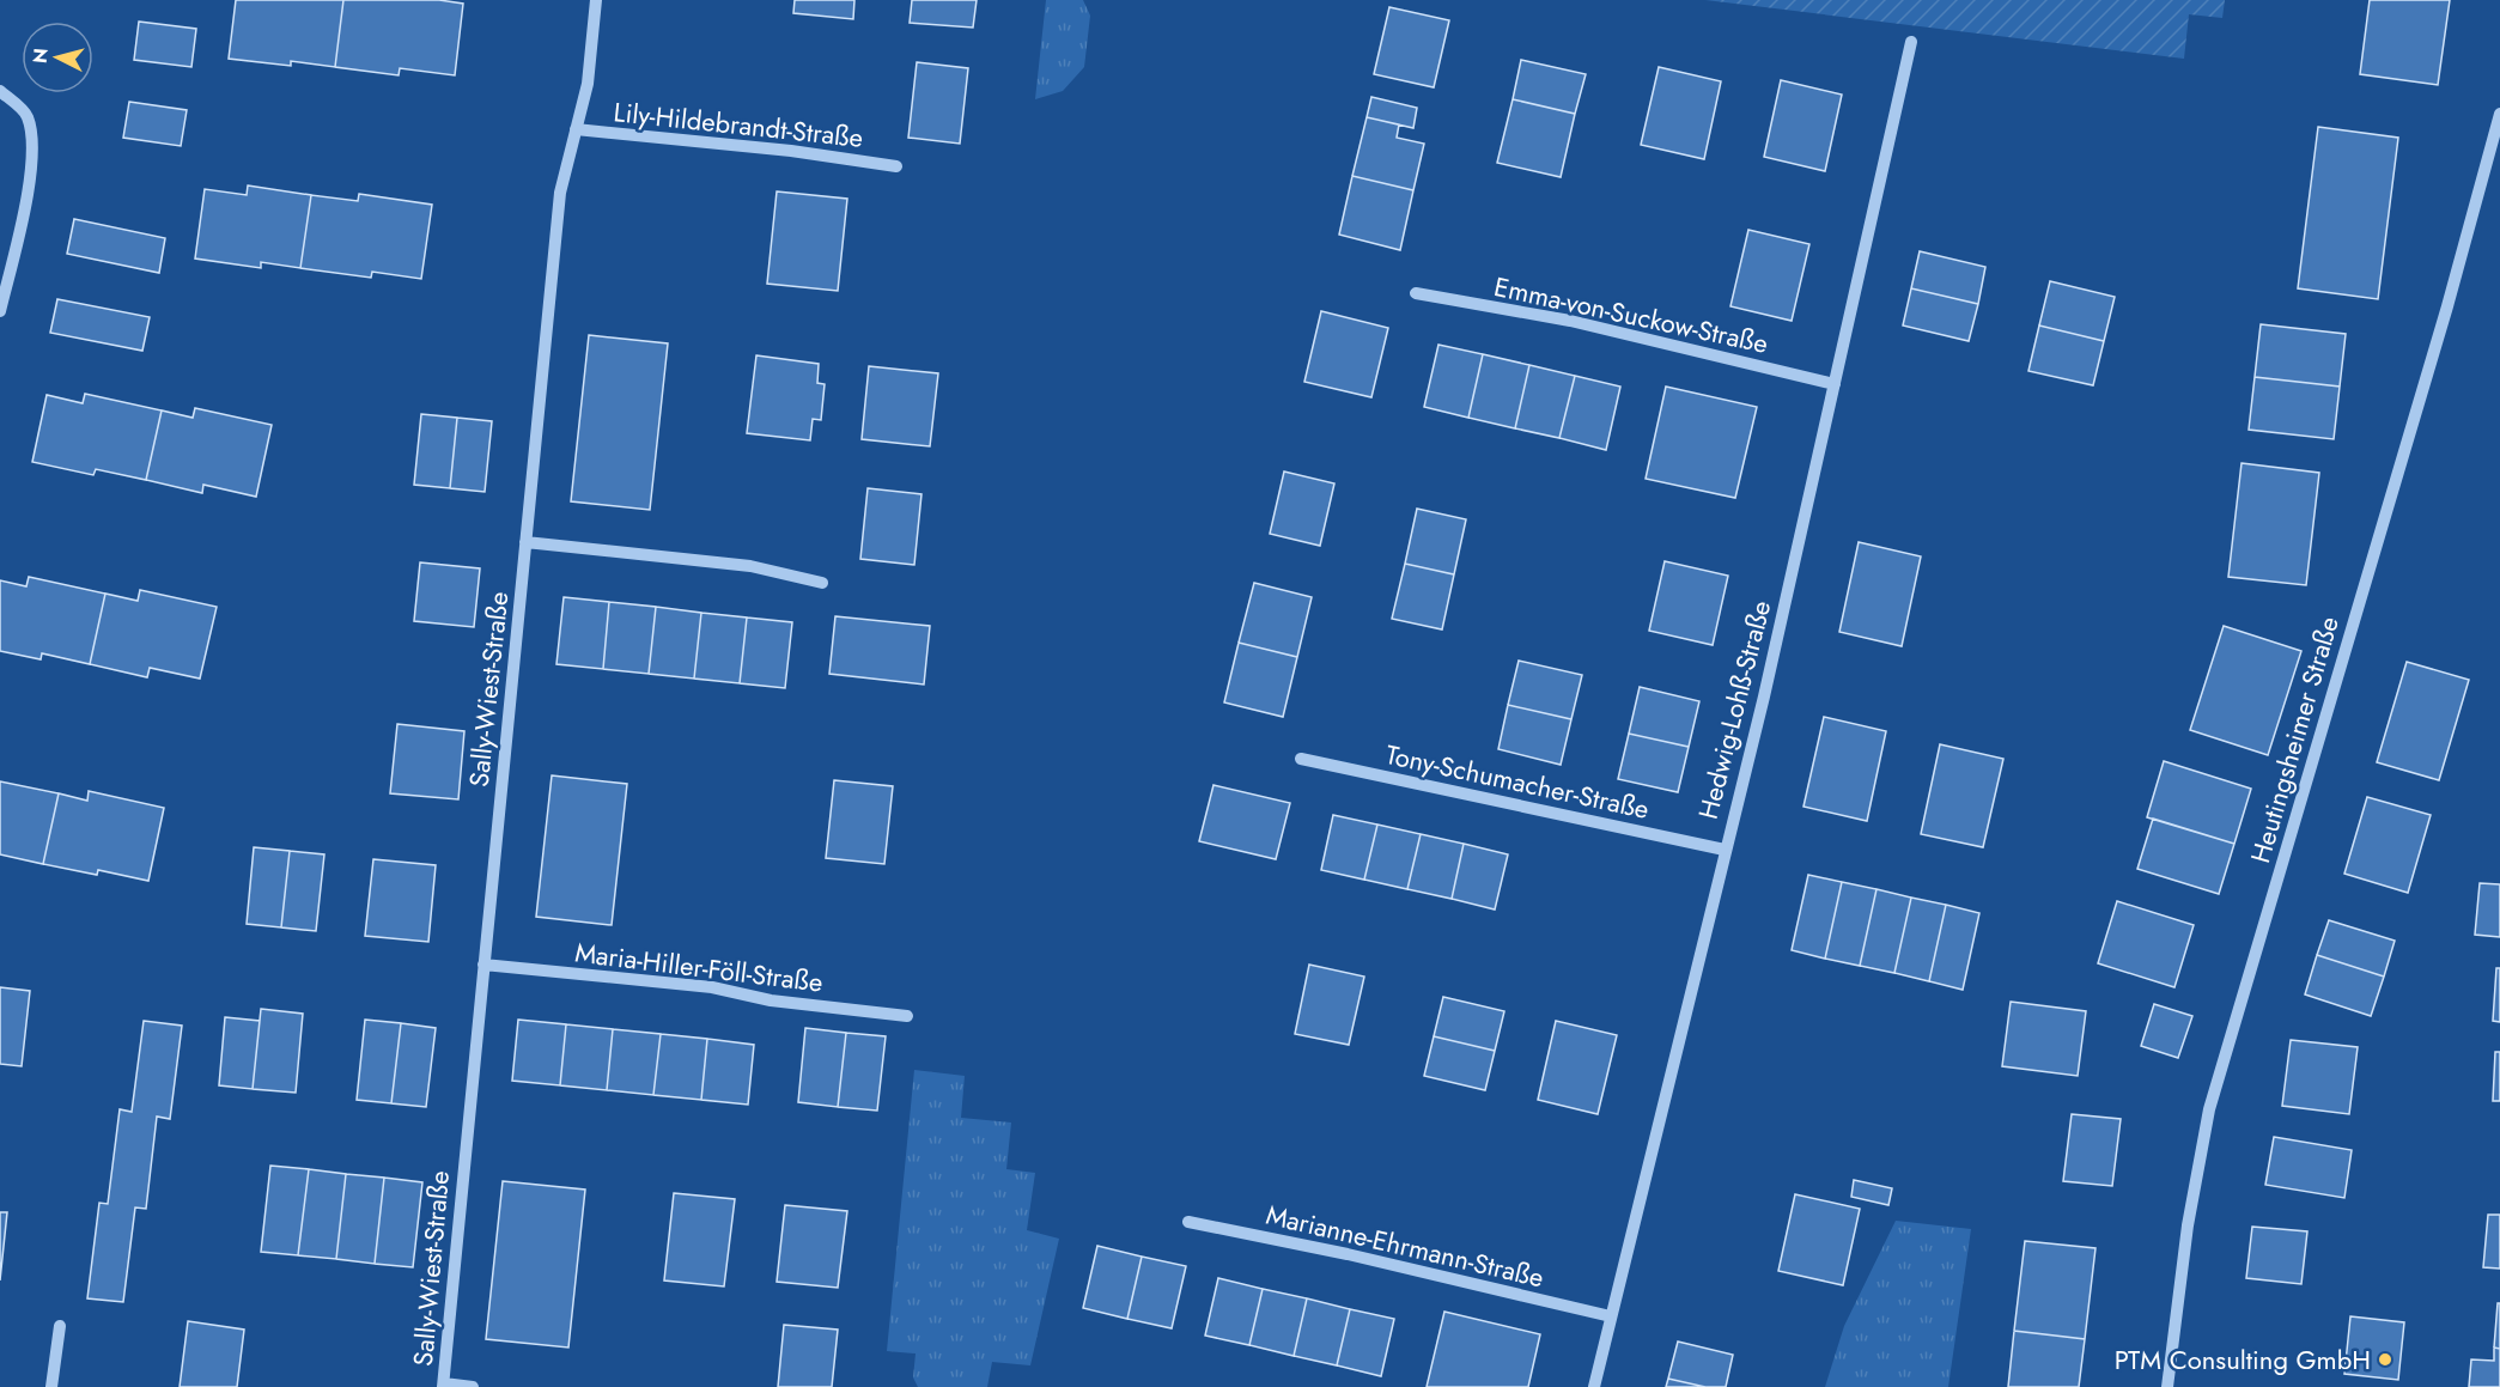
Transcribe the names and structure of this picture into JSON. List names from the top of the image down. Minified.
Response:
{"streets":{"street":["Lily-Hildebrandt-Straße","Emma-von-Suckow-Straße","Sally-Wiest-Straße","Hedwig-Lohß-Straße","Heutingsheimer Straße","Tony-Schumacher-Straße","Maria-Hiller-Föll-Straße","Marianne-Ehrmann-Straße"]},"crossings":[["Lily-Hildebrandt-Straße","Sally-Wiest-Straße"],["Emma-von-Suckow-Straße","Hedwig-Lohß-Straße"],["Sally-Wiest-Straße","Maria-Hiller-Föll-Straße"],["Hedwig-Lohß-Straße","Tony-Schumacher-Straße"],["Hedwig-Lohß-Straße","Marianne-Ehrmann-Straße"]],"places":["PTM Consulting GmbH"],"north":"left"}
